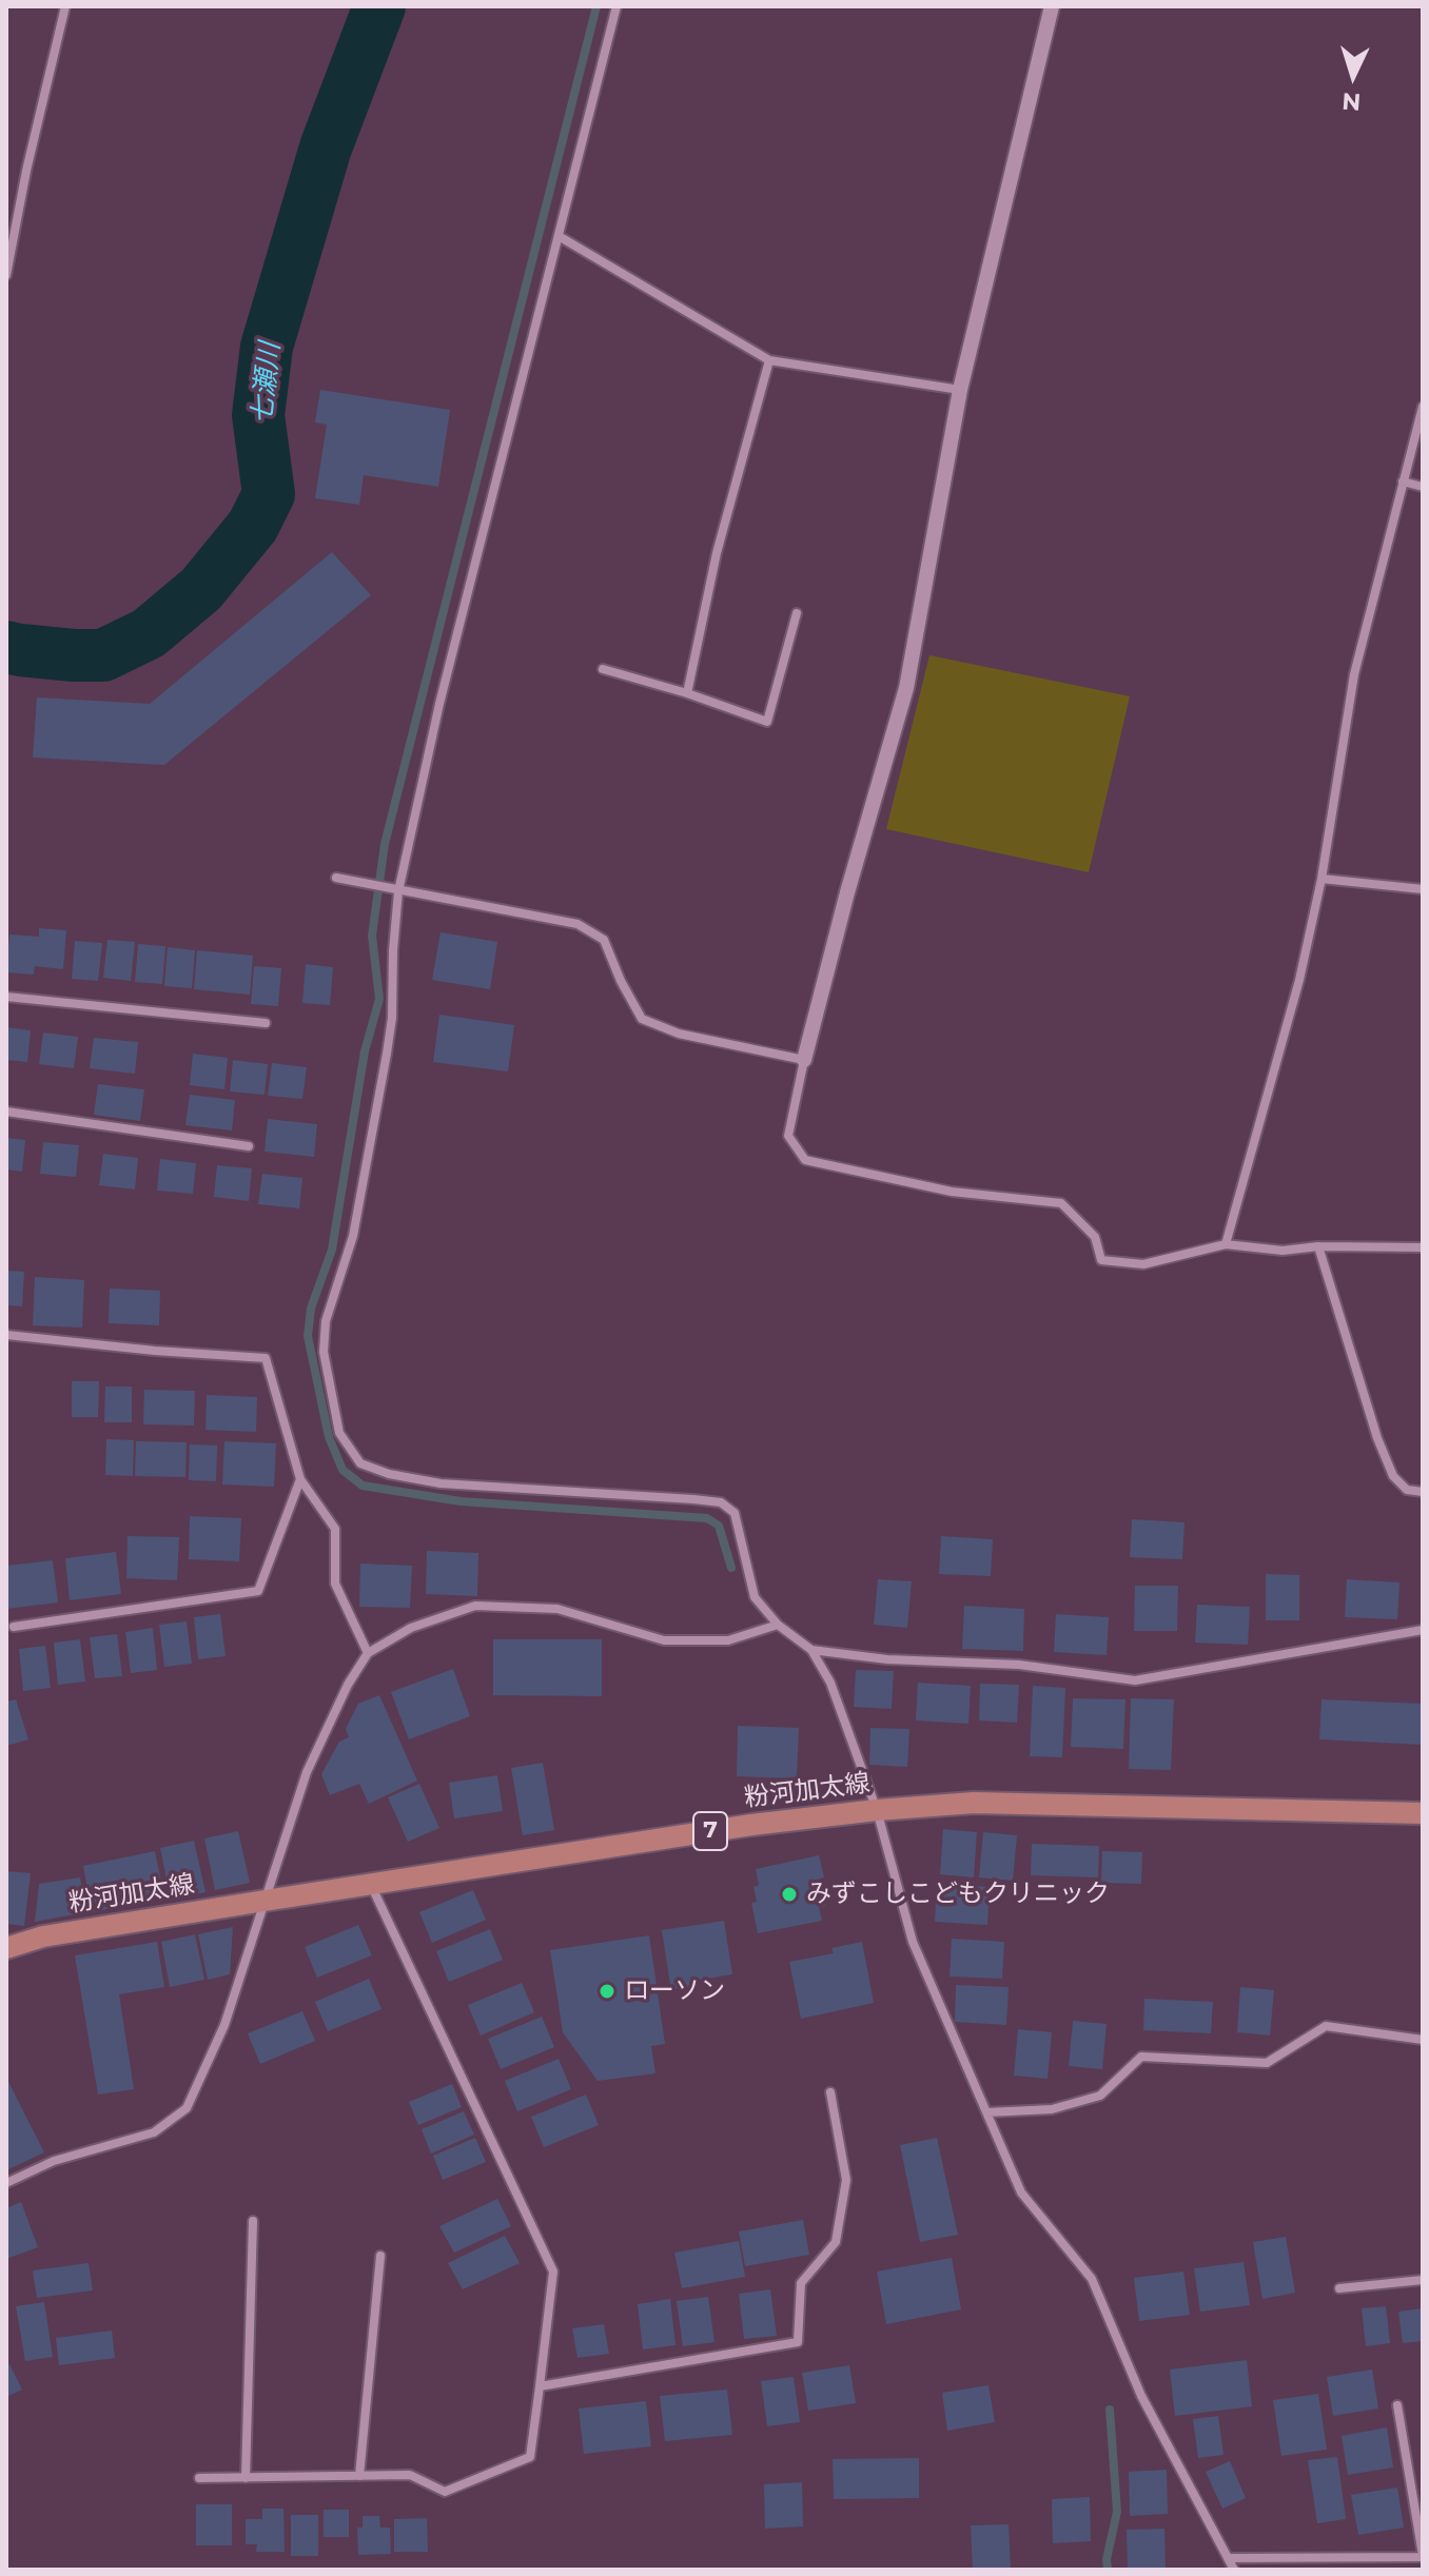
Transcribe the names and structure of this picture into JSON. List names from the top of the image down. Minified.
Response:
{"streets":{"main road":["粉河加太線","7"]},"water":["七瀬川"],"places":["みずこしこどもクリニック","ローソン"],"north":"bottom"}
